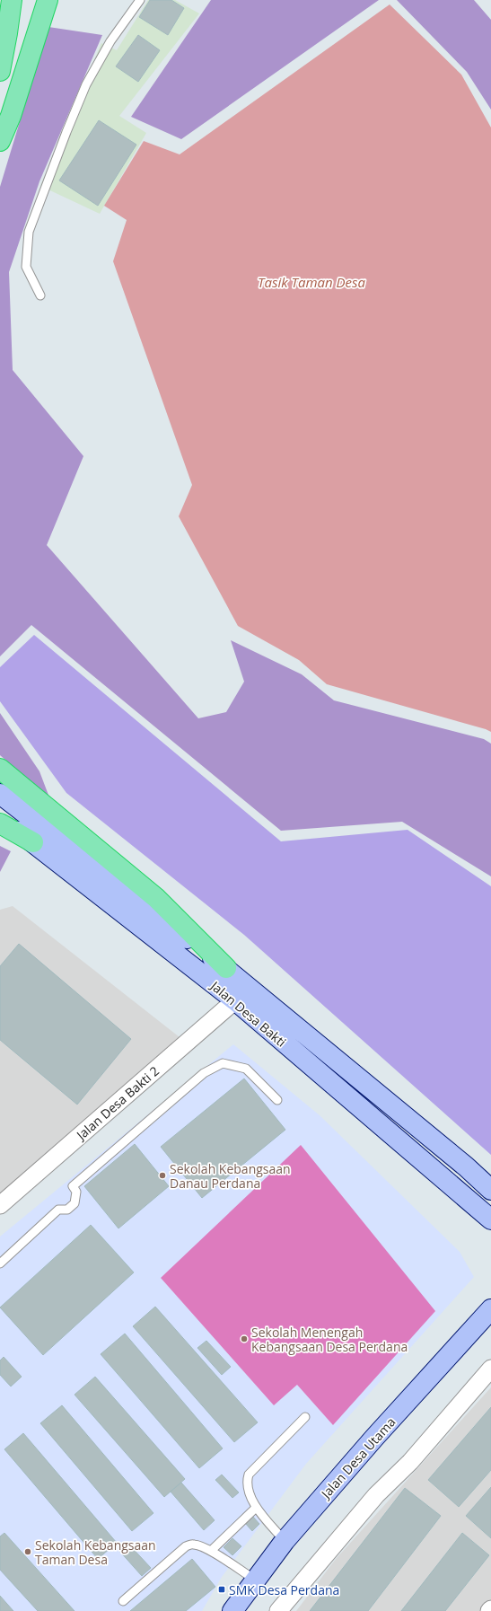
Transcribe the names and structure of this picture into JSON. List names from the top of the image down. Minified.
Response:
{"streets":{"street":["Jalan Desa Bakti","Jalan Desa Bakti 2","Jalan Desa Utama"]},"crossings":[["Jalan Desa Bakti","Jalan Desa Bakti 2"]],"water":["Tasik Taman Desa"],"places":{"other":["Sekolah Kebangsaan Danau Perdana","Sekolah Menengah Kebangsaan Desa Perdana","Sekolah Kebangsaan Taman Desa"],"transit":["SMK Desa Perdana"]}}
